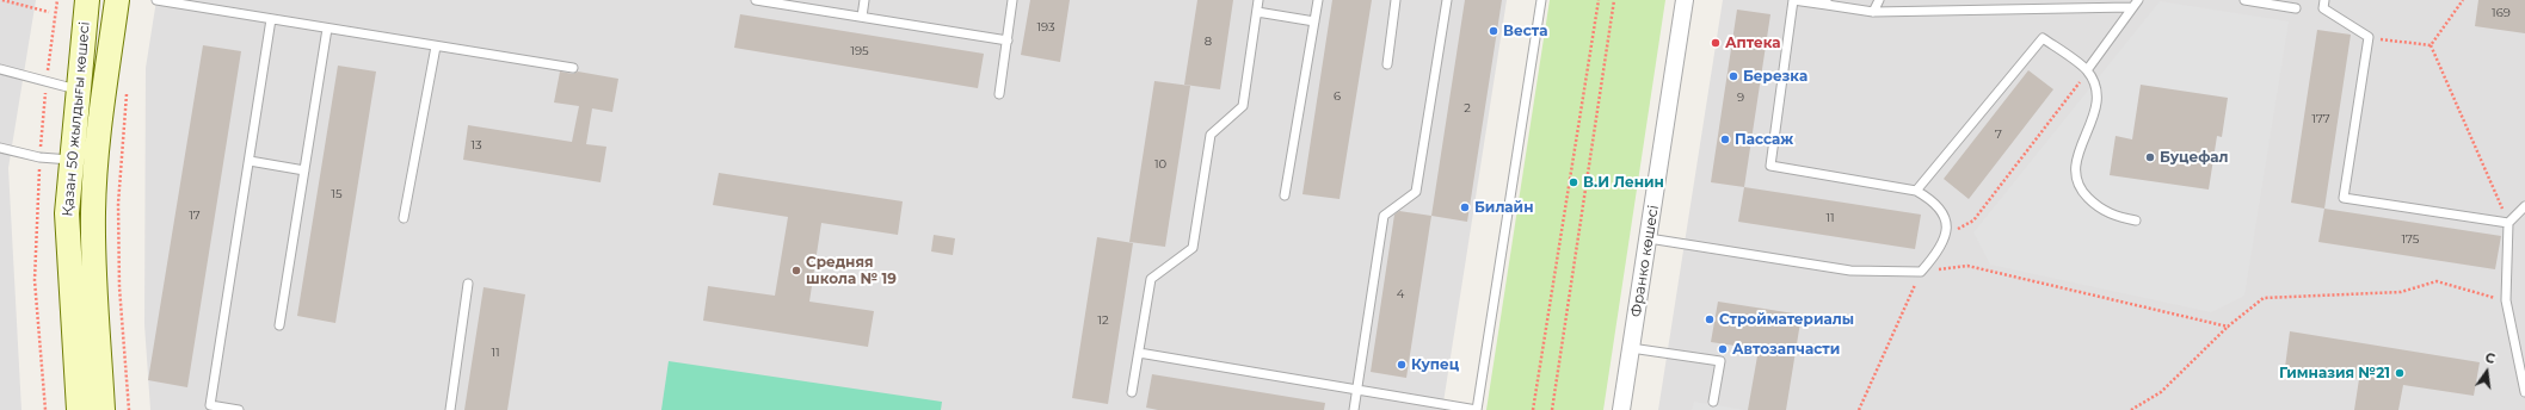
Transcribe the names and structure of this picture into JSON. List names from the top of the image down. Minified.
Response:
{"streets":{"street":["Қазан 50 жылдығы көшесі","Франко көшесі"]},"places":["Веста","Аптека","Березка","Пассаж","Буцефал","В.И Ленин","Билайн","Средняя школа № 19","Стройматериалы","Автозапчасти","Купец","Гимназия №21"],"house_numbers":["169","193","8","195","6","9","2","177","7","13","10","15","17","11","175","4","12","11"],"north":"top"}
